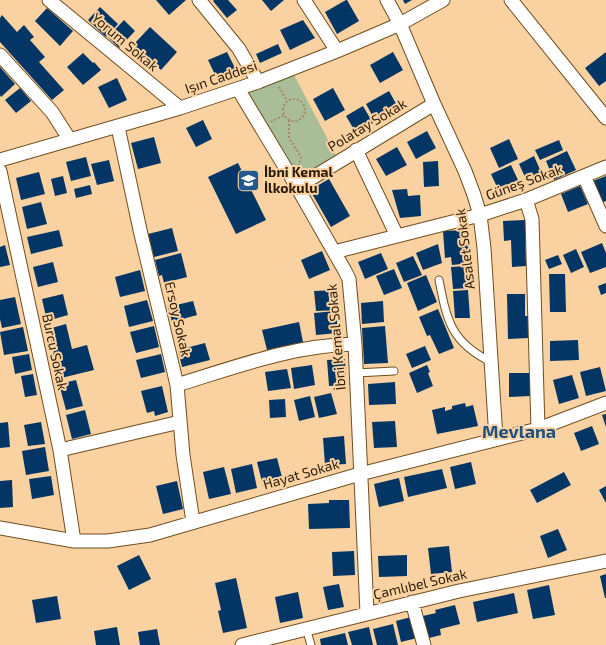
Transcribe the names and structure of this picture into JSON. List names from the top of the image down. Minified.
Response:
{"streets":{"street":["Yorum Sokak","Işın Caddesi","Polatay Sokak","Güneş Sokak","Asalet Sokak","Ersoy Sokak","İbni Kemal Sokak","Burcu Sokak","Hayat Sokak","Çamlıbel Sokak"]},"crossings":[["Yorum Sokak","Işın Caddesi"],["Işın Caddesi","Asalet Sokak"],["Işın Caddesi","Ersoy Sokak"],["Işın Caddesi","İbni Kemal Sokak"],["Polatay Sokak","Asalet Sokak"],["Polatay Sokak","İbni Kemal Sokak"],["Güneş Sokak","Asalet Sokak"],["Güneş Sokak","İbni Kemal Sokak"],["Asalet Sokak","Hayat Sokak"],["Ersoy Sokak","Hayat Sokak"],["İbni Kemal Sokak","Hayat Sokak"],["İbni Kemal Sokak","Çamlıbel Sokak"],["Burcu Sokak","Hayat Sokak"]],"districts":["Mevlana"],"places":{"school or university":["İbni Kemal İlkokulu"]}}
